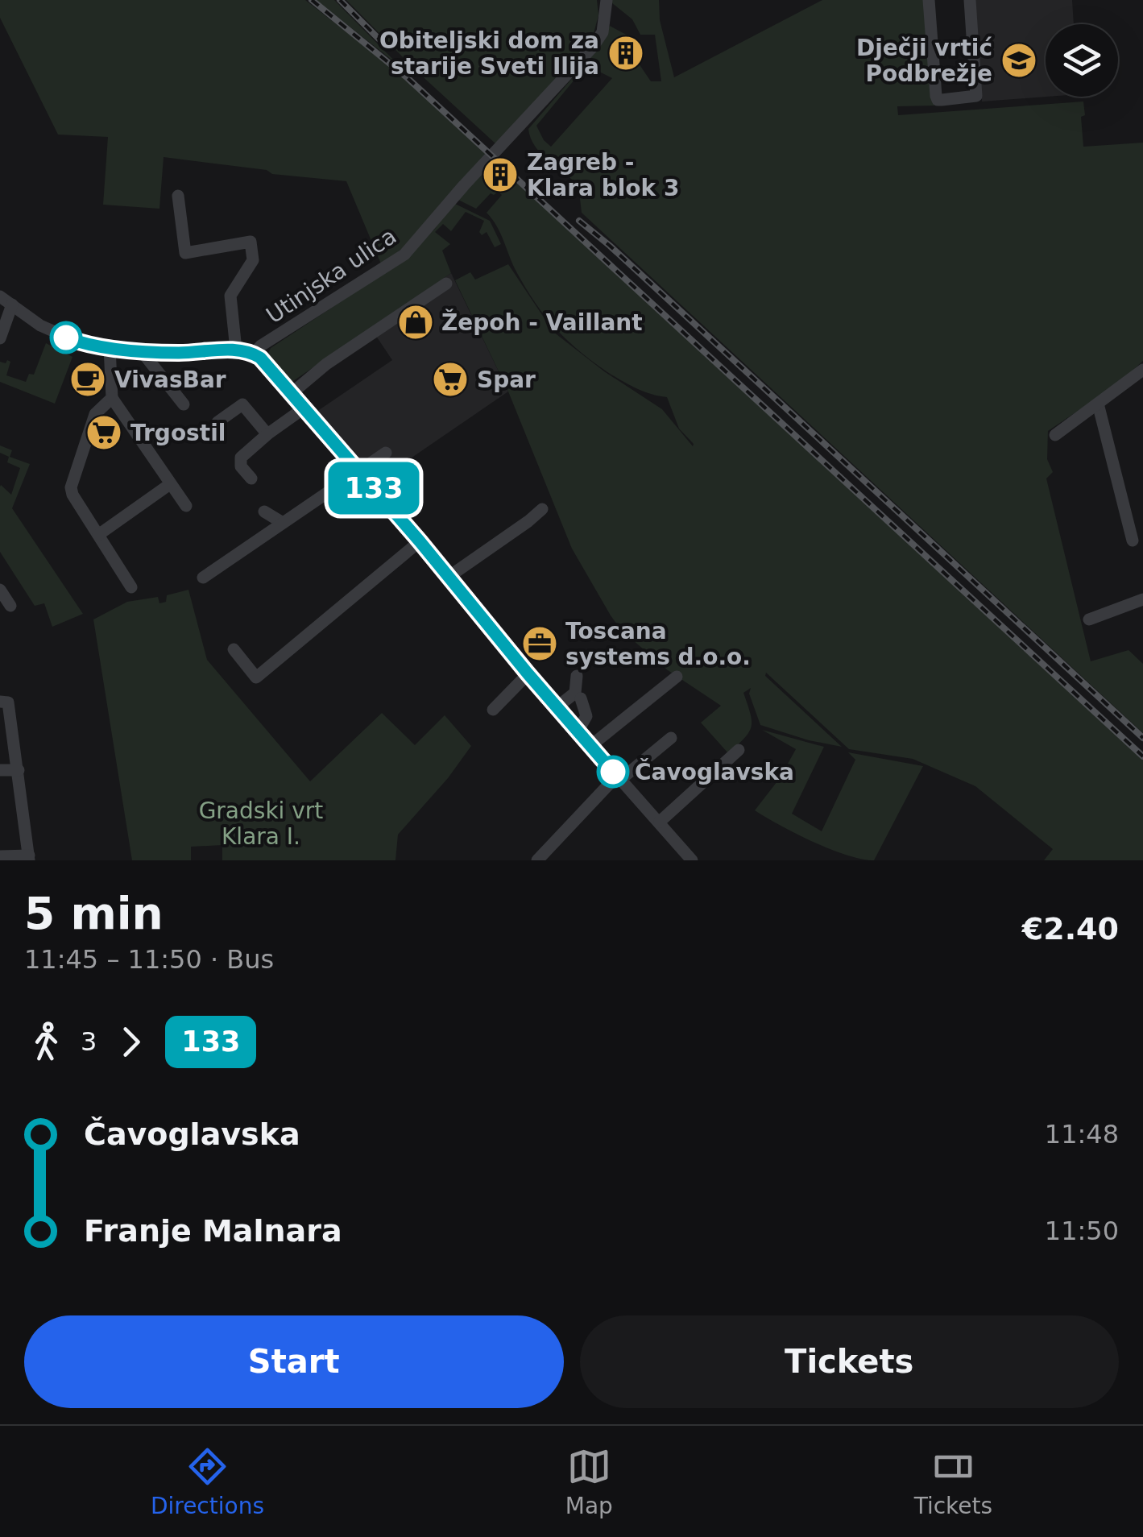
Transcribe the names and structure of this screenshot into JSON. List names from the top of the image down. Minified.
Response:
{"streets":{"street":["Utinjska ulica"]},"parks":["Gradski vrt Klara I."],"places":{"building":["Obiteljski dom za starije Sveti Ilija","Zagreb - Klara blok 3"],"school or university":["Dječji vrtić Podbrežje"],"shop":["Žepoh - Vaillant"],"cafe":["VivasBar"],"supermarket":["Spar","Trgostil"],"office":["Toscana systems d.o.o."],"other":["Čavoglavska"]},"lines":["bus line 133"],"page":{"on_map":"133","heading":["5 min","11:45 – 11:50 · Bus","€2.40"],"legs":["3","133"],"list":[{"name":"Čavoglavska","value":"11:48"},{"name":"Franje Malnara","value":"11:50"}],"buttons":["Start","Tickets"],"tabs":["Directions","Map","Tickets"]}}
